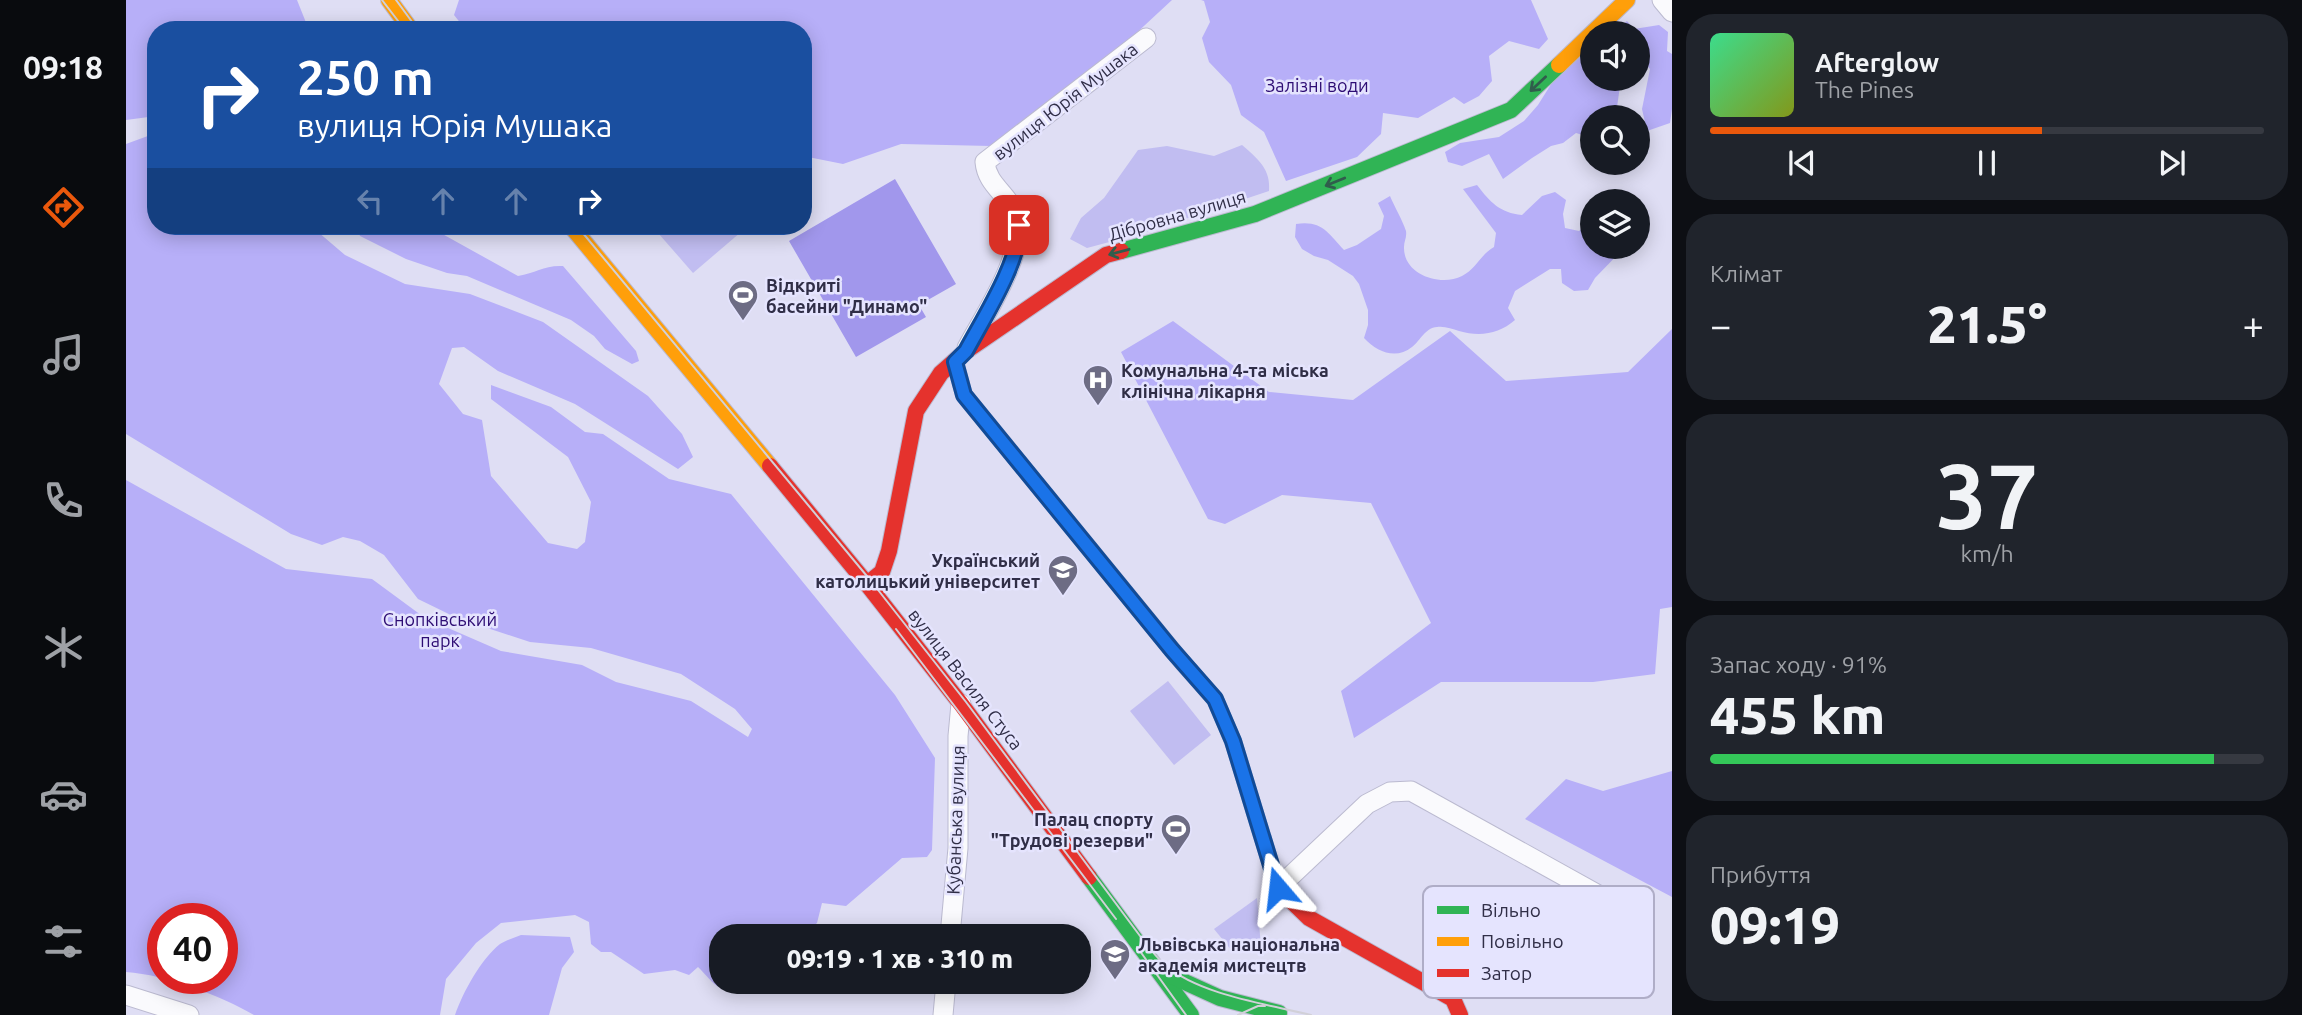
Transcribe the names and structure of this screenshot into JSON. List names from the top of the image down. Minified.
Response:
{"streets":{"street":["вулиця Юрія Мушака","Дібровна вулиця","вулиця Василя Стуса","Кубанська вулиця"]},"crossings":[["вулиця Юрія Мушака","Дібровна вулиця"],["Дібровна вулиця","вулиця Василя Стуса"],["вулиця Василя Стуса","Кубанська вулиця"]],"one_way":["Дібровна вулиця"],"parks":["Залізні води","Снопківський парк"],"places":{"sports":["Відкриті басейни \"Динамо\"","Палац спорту \"Трудові резерви\""],"hospital":["Комунальна 4-та міська клінічна лікарня"],"school or university":["Український католицький університет","Львівська національна академія мистецтв"]},"legend":["Вільно","Повільно","Затор"],"page":{"tabs":"09:18","turn":["250 m","вулиця Юрія Мушака"],"song":["Afterglow","The Pines"],"tile":["Клімат",["37","km/h"],["Запас ходу · 91%","455 km"],["Прибуття","09:19"]],"heat":["−","21.5°","+"],"limit":"40","trip":"09:19 · 1 хв · 310 m"}}
